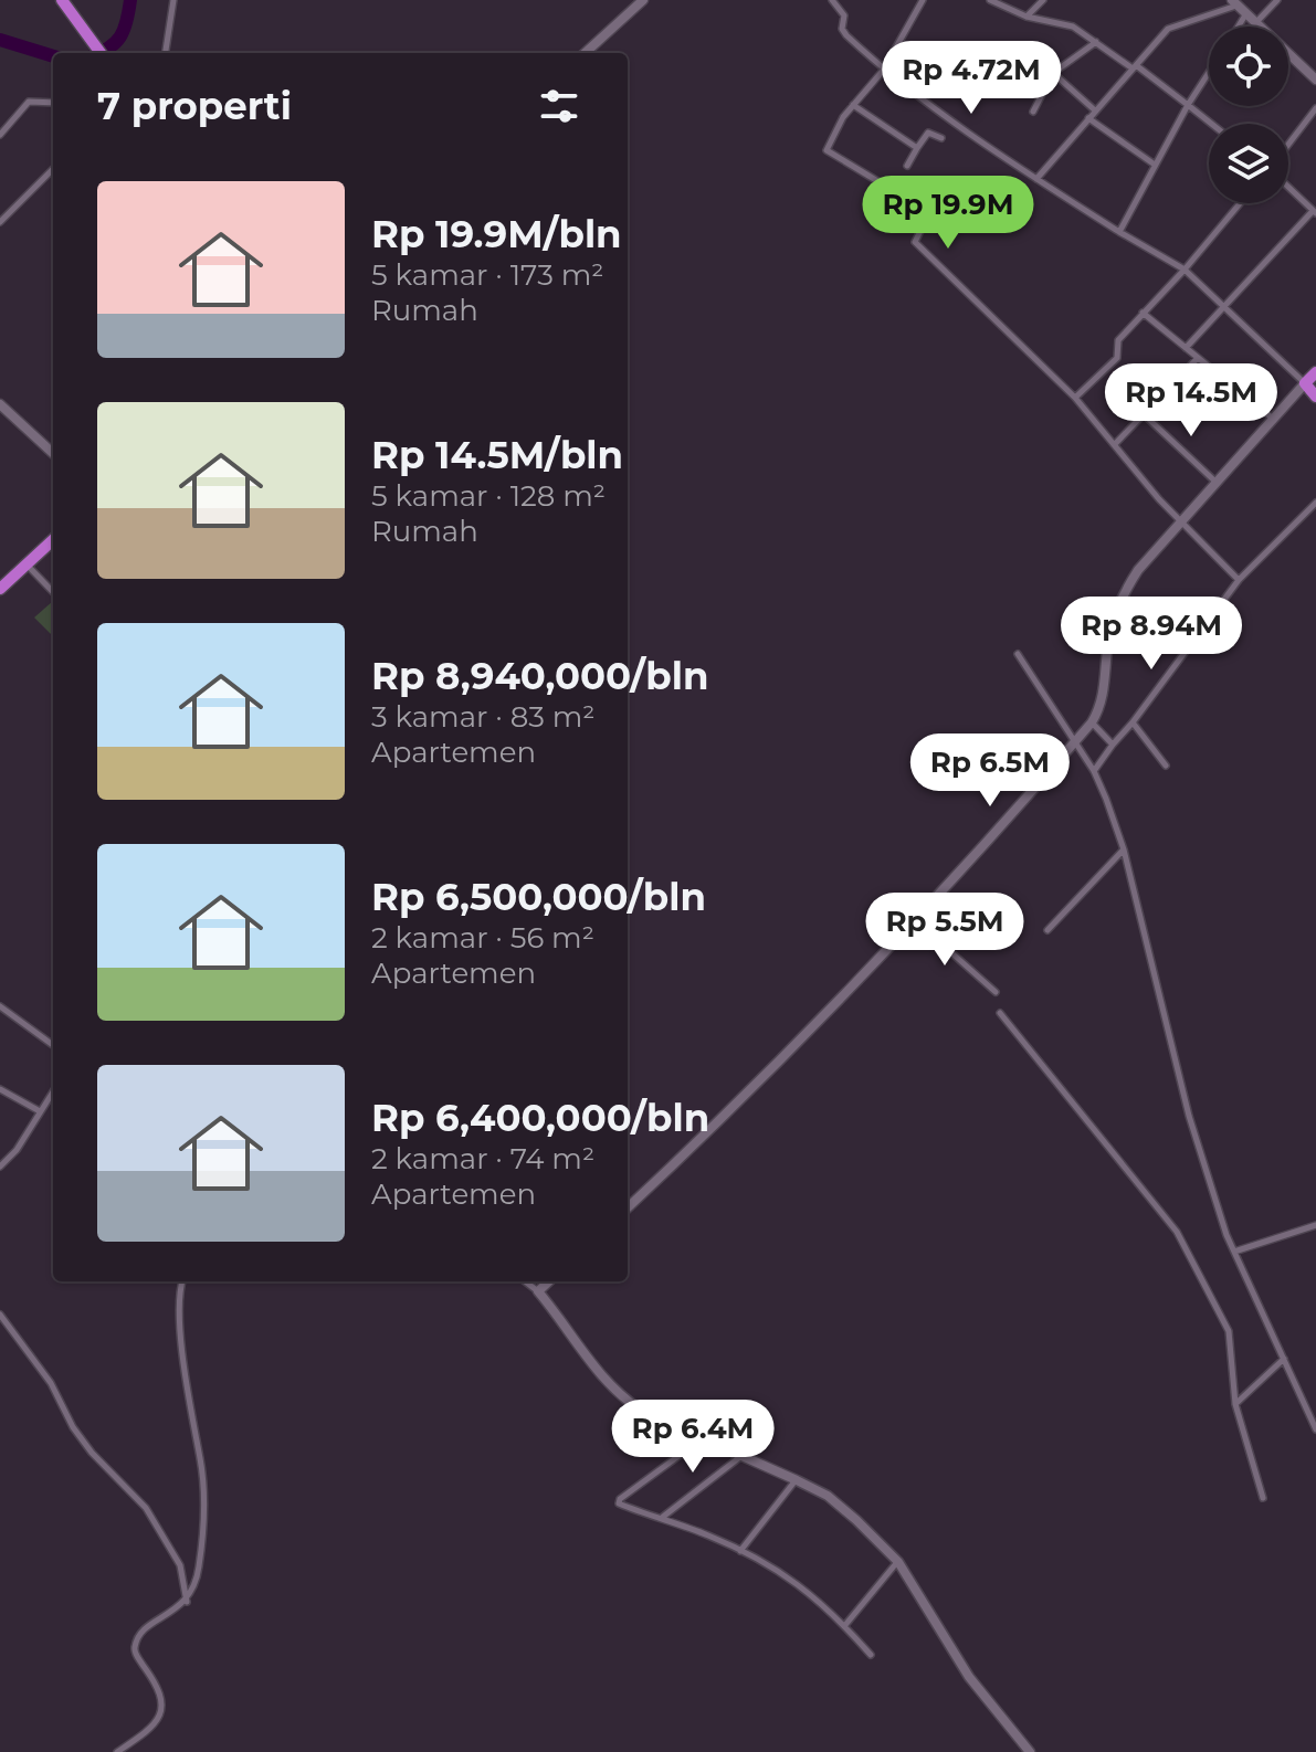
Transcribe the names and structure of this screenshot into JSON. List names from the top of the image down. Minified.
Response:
{"page":{"price":["Rp 4.72M","Rp 19.9M","Rp 14.5M","Rp 8.94M","Rp 6.5M","Rp 5.5M","Rp 6.4M"],"heading":"7 properti","list":[{"name":"Rp 19.9M/bln","note":"5 kamar · 173 m² · Rumah"},{"name":"Rp 14.5M/bln","note":"5 kamar · 128 m² · Rumah"},{"name":"Rp 8,940,000/bln","note":"3 kamar · 83 m² · Apartemen"},{"name":"Rp 6,500,000/bln","note":"2 kamar · 56 m² · Apartemen"},{"name":"Rp 6,400,000/bln","note":"2 kamar · 74 m² · Apartemen"}]}}
